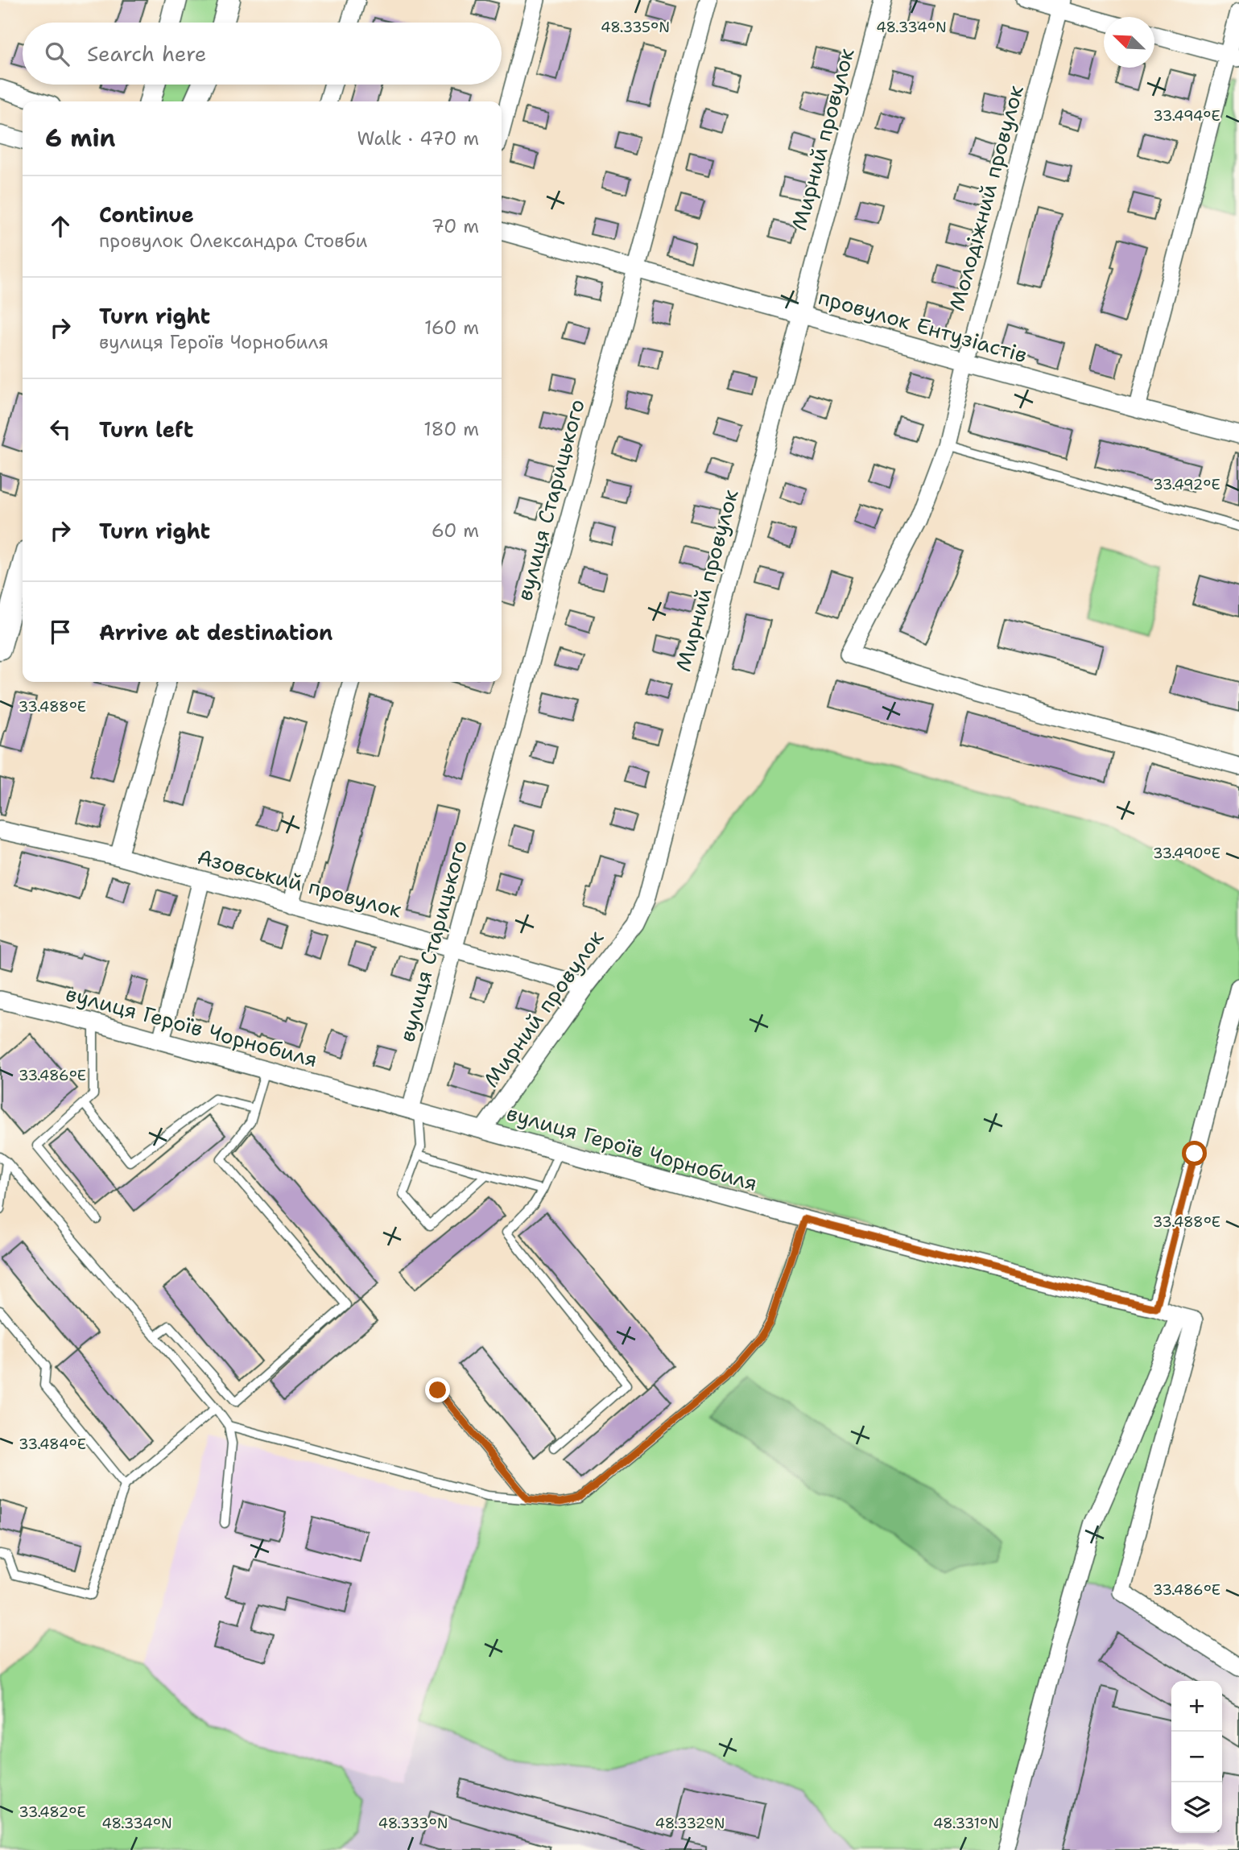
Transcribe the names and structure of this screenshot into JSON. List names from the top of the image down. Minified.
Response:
{"streets":{"street":["Мирний провулок","Молодіжний провулок","провулок Ентузіастів","вулиця Старицького","Азовський провулок","вулиця Героїв Чорнобиля"]},"crossings":[["Мирний провулок","провулок Ентузіастів"],["Мирний провулок","Азовський провулок"],["Мирний провулок","вулиця Героїв Чорнобиля"],["Молодіжний провулок","провулок Ентузіастів"],["провулок Ентузіастів","вулиця Старицького"],["вулиця Старицького","Азовський провулок"],["вулиця Старицького","вулиця Героїв Чорнобиля"]],"north":"top left","page":{"search":"Search here","heading":["6 min","Walk · 470 m"],"list":[["Continue","провулок Олександра Стовби","70 m"],["Turn right","вулиця Героїв Чорнобиля","160 m"],["Turn left","180 m"],["Turn right","60 m"],"Arrive at destination"],"map_buttons":["+","−"]},"coordinates":["48.335°N","48.334°N","33.494°E","33.492°E","33.488°E","33.490°E","33.486°E","33.484°E","33.482°E","48.333°N","48.332°N","48.331°N"]}
